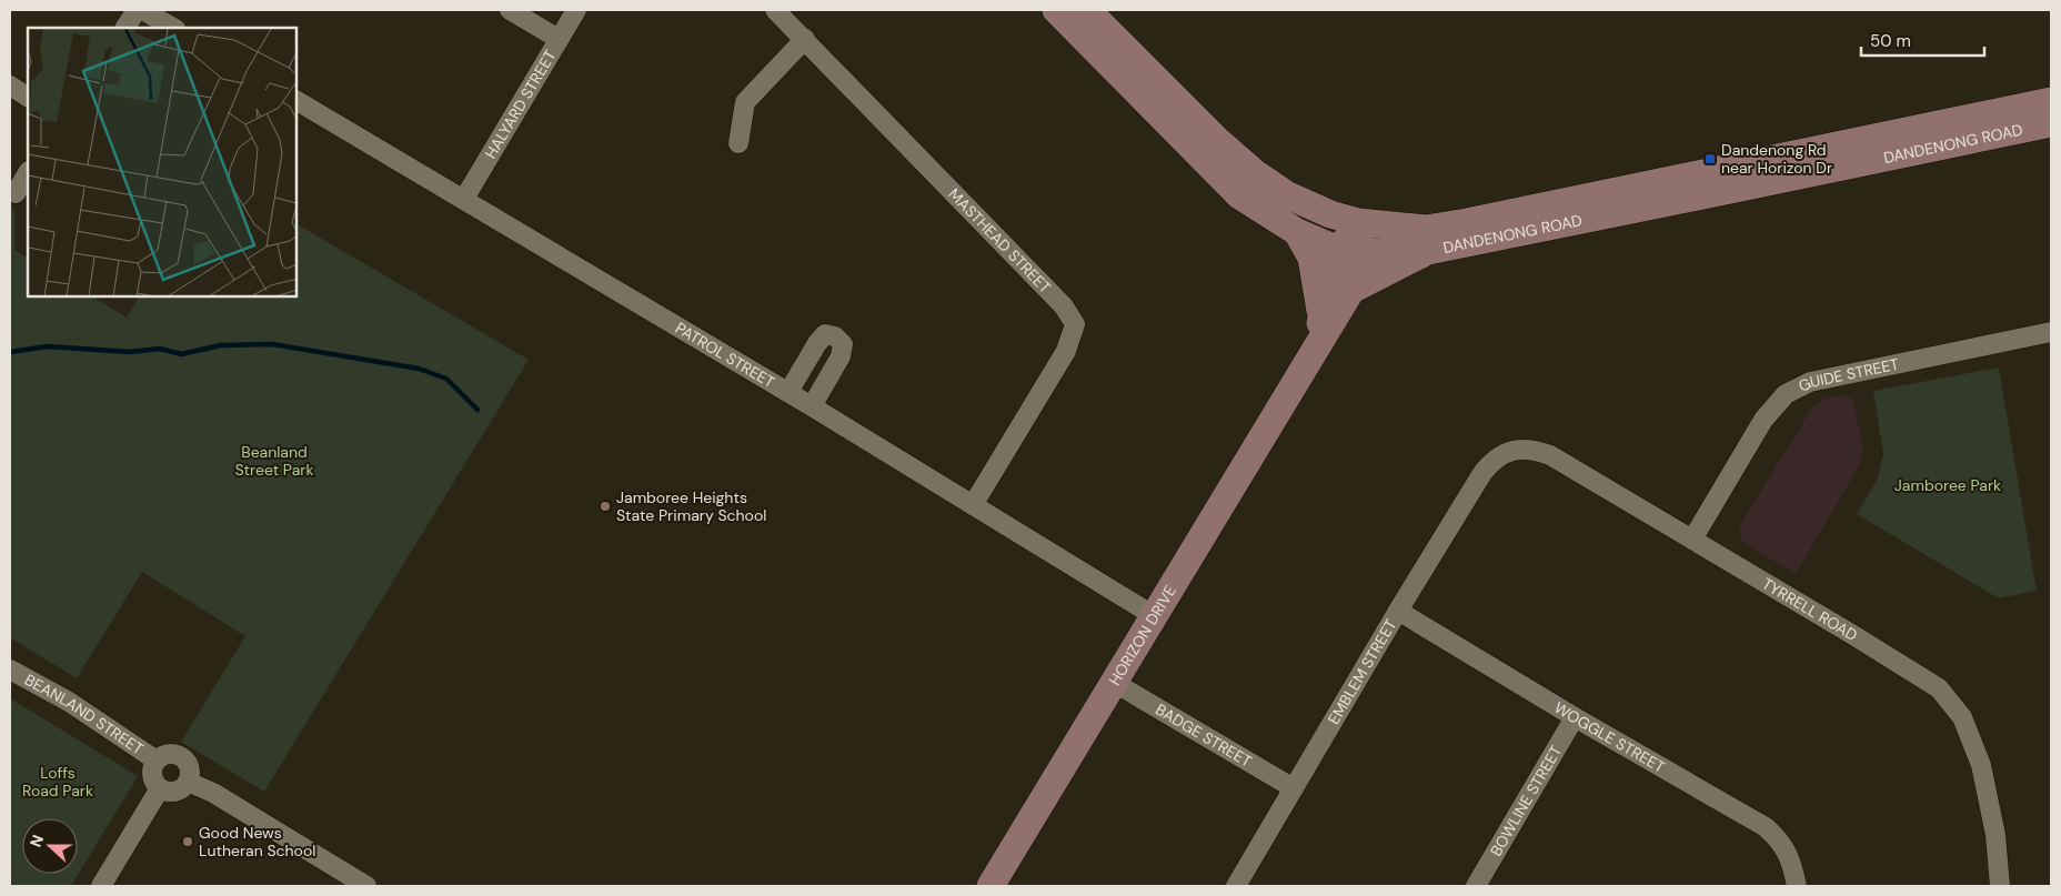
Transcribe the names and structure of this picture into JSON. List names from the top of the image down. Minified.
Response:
{"streets":{"main road":["DANDENONG ROAD","HORIZON DRIVE"],"street":["HALYARD STREET","MASTHEAD STREET","PATROL STREET","GUIDE STREET","TYRRELL ROAD","EMBLEM STREET","BEANLAND STREET","BADGE STREET","WOGGLE STREET","BOWLINE STREET"]},"crossings":[["HALYARD STREET","PATROL STREET"],["DANDENONG ROAD","HORIZON DRIVE"],["MASTHEAD STREET","PATROL STREET"],["PATROL STREET","HORIZON DRIVE"],["GUIDE STREET","TYRRELL ROAD"],["TYRRELL ROAD","EMBLEM STREET"],["HORIZON DRIVE","BADGE STREET"],["EMBLEM STREET","BADGE STREET"],["EMBLEM STREET","WOGGLE STREET"],["WOGGLE STREET","BOWLINE STREET"]],"parks":["Beanland Street Park","Jamboree Park","Loffs Road Park"],"places":{"transit":["Dandenong Rd near Horizon Dr"],"other":["Jamboree Heights State Primary School","Good News Lutheran School"]},"scale_bar":"50 m","north":"left"}
